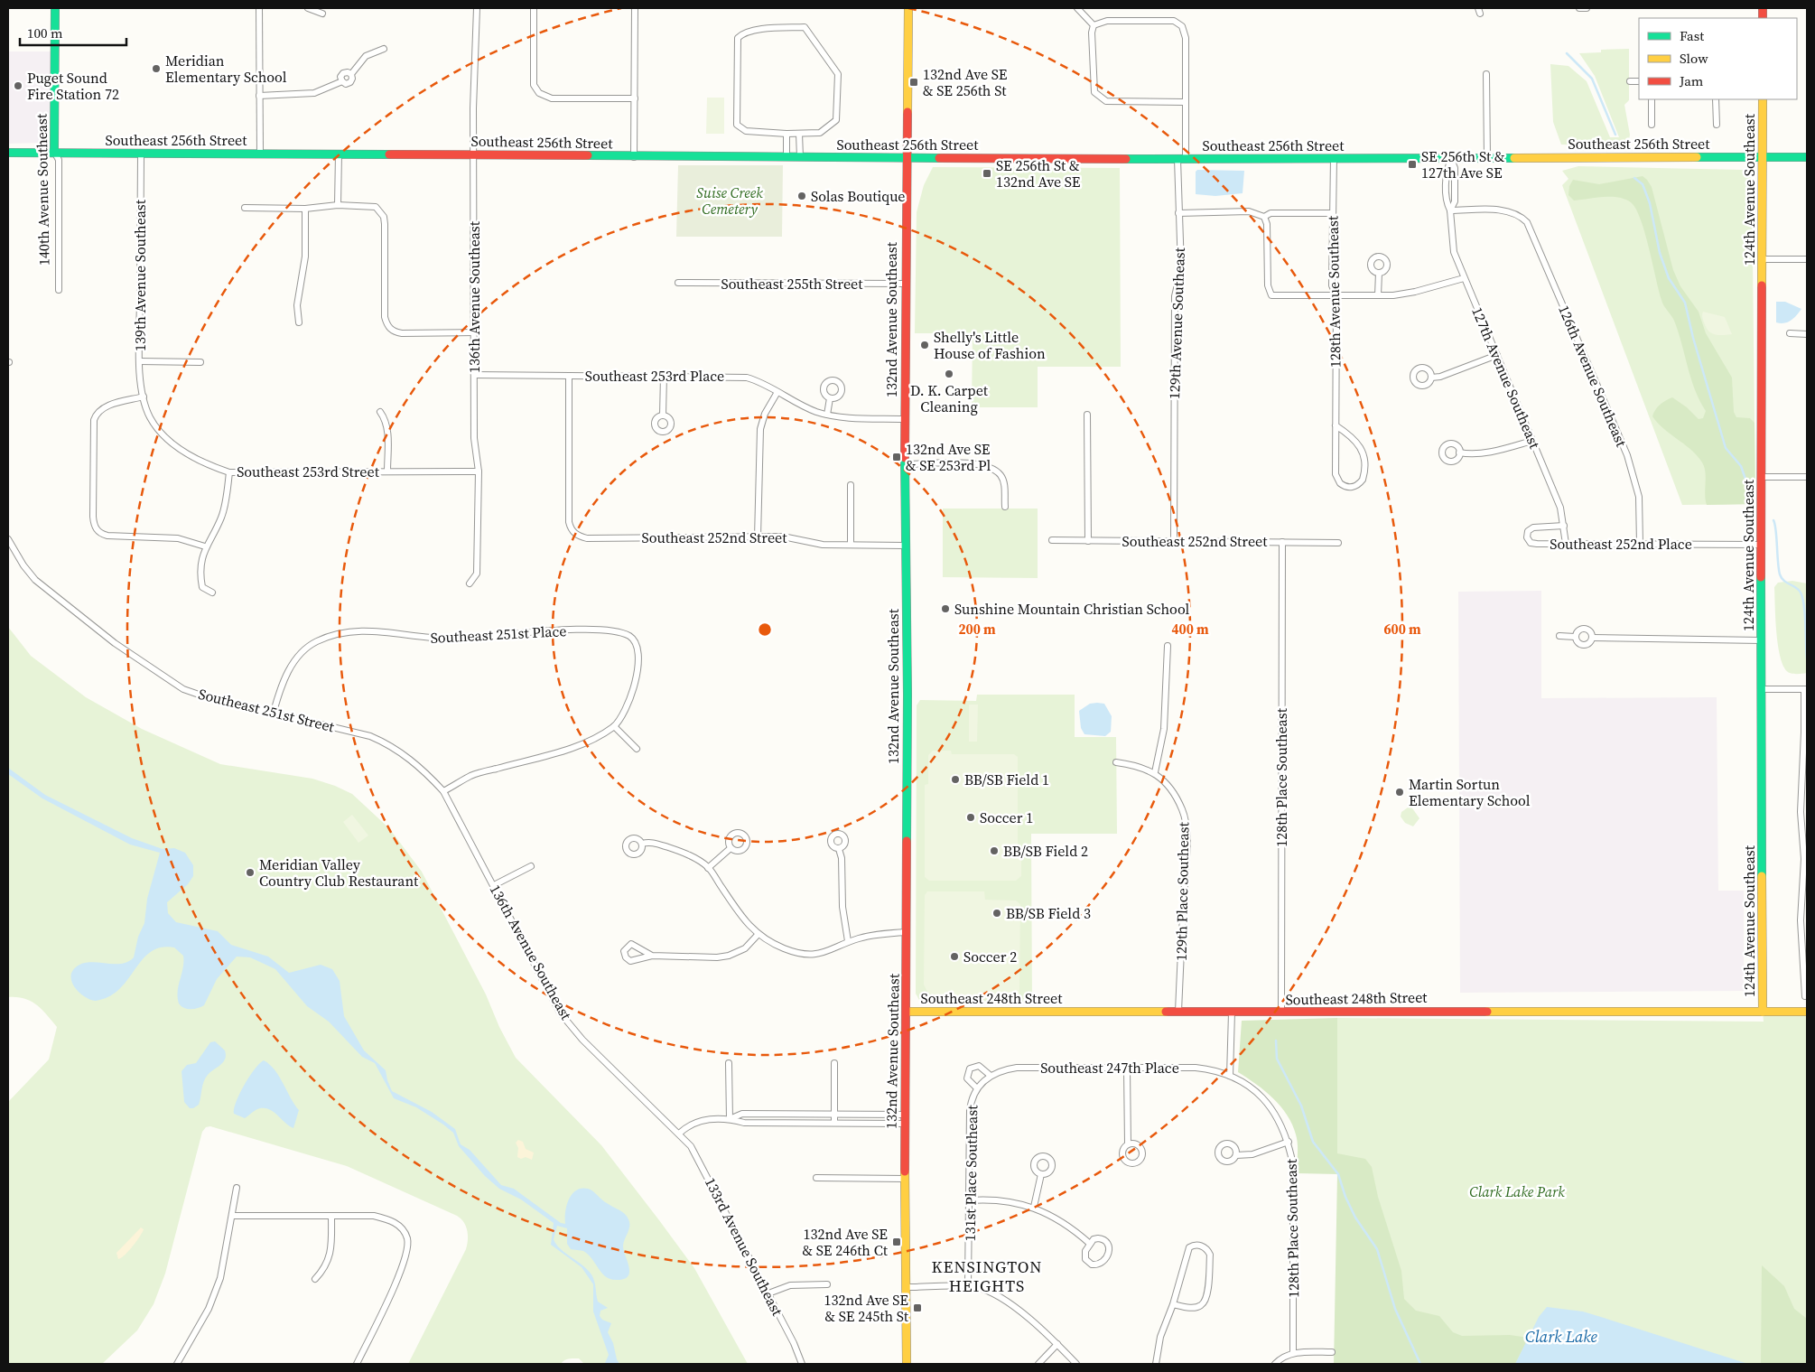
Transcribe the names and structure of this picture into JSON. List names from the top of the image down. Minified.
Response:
{"streets":{"main road":["Southeast 256th Street","140th Avenue Southeast","124th Avenue Southeast","132nd Avenue Southeast","Southeast 248th Street"],"street":["139th Avenue Southeast","Southeast 255th Street","128th Avenue Southeast","136th Avenue Southeast","129th Avenue Southeast","Southeast 253rd Place","126th Avenue Southeast","127th Avenue Southeast","Southeast 253rd Street","Southeast 252nd Street","Southeast 252nd Place","Southeast 251st Place","Southeast 251st Street","128th Place Southeast","129th Place Southeast","Southeast 247th Place","131st Place Southeast","133rd Avenue Southeast"]},"crossings":[["Southeast 256th Street","140th Avenue Southeast"],["Southeast 256th Street","124th Avenue Southeast"],["Southeast 256th Street","139th Avenue Southeast"],["Southeast 256th Street","128th Avenue Southeast"],["Southeast 256th Street","136th Avenue Southeast"],["Southeast 256th Street","132nd Avenue Southeast"],["Southeast 256th Street","129th Avenue Southeast"],["Southeast 256th Street","127th Avenue Southeast"],["124th Avenue Southeast","Southeast 252nd Place"],["124th Avenue Southeast","Southeast 248th Street"],["139th Avenue Southeast","Southeast 253rd Street"],["Southeast 255th Street","132nd Avenue Southeast"],["136th Avenue Southeast","Southeast 253rd Place"],["136th Avenue Southeast","Southeast 253rd Street"],["136th Avenue Southeast","Southeast 251st Street"],["136th Avenue Southeast","133rd Avenue Southeast"],["132nd Avenue Southeast","Southeast 253rd Place"],["132nd Avenue Southeast","Southeast 252nd Street"],["132nd Avenue Southeast","Southeast 248th Street"],["129th Avenue Southeast","Southeast 252nd Street"],["Southeast 253rd Place","Southeast 252nd Street"],["126th Avenue Southeast","127th Avenue Southeast"],["126th Avenue Southeast","Southeast 252nd Place"],["127th Avenue Southeast","Southeast 252nd Place"],["Southeast 252nd Street","128th Place Southeast"],["Southeast 251st Place","Southeast 251st Street"],["128th Place Southeast","Southeast 248th Street"],["128th Place Southeast","Southeast 247th Place"],["129th Place Southeast","Southeast 248th Street"],["Southeast 247th Place","131st Place Southeast"]],"districts":["KENSINGTON HEIGHTS"],"water":["Clark Lake"],"parks":["Suise Creek Cemetery","Clark Lake Park"],"places":{"other":["Meridian Elementary School","Puget Sound Fire Station 72","Solas Boutique","Shelly's Little House of Fashion","D. K. Carpet Cleaning","Sunshine Mountain Christian School","BB/SB Field 1","Martin Sortun Elementary School","Soccer 1","BB/SB Field 2","Meridian Valley Country Club Restaurant","BB/SB Field 3","Soccer 2"],"transit":["132nd Ave SE & SE 256th St","SE 256th St & 127th Ave SE","SE 256th St & 132nd Ave SE","132nd Ave SE & SE 253rd Pl","132nd Ave SE & SE 246th Ct","132nd Ave SE & SE 245th St"]},"legend":["Fast","Slow","Jam"],"scale_bar":"100 m","rings":["200 m","400 m","600 m"]}
